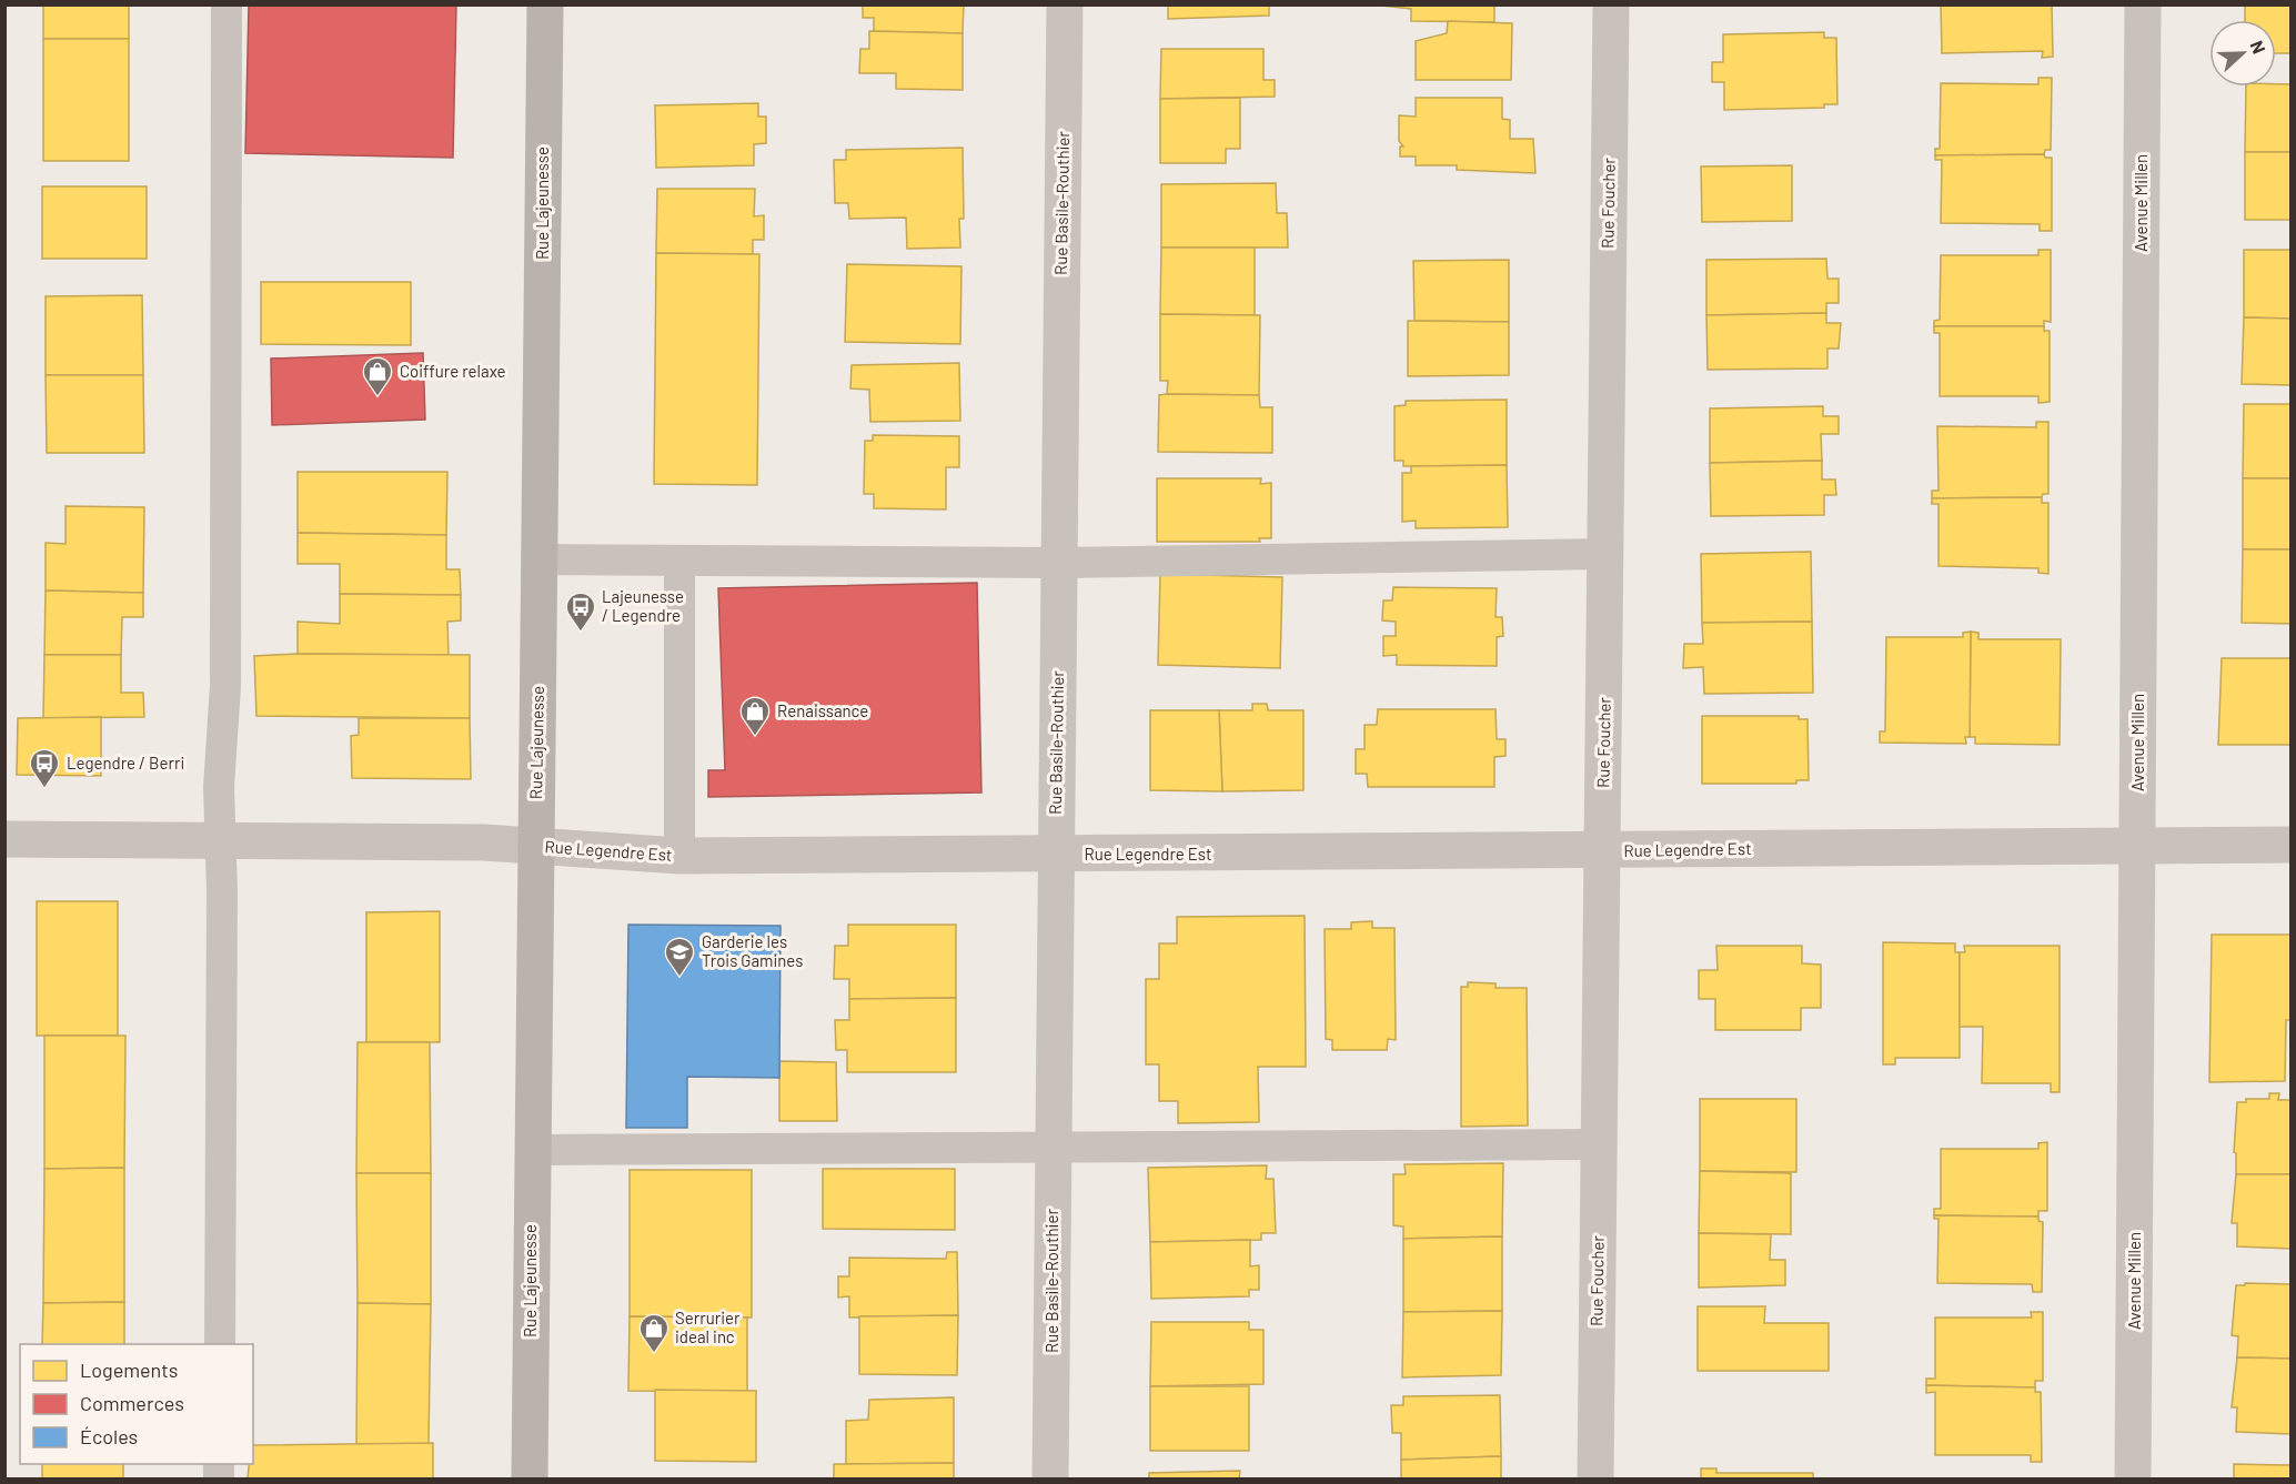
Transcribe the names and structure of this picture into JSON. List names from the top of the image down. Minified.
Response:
{"streets":{"main road":["Rue Lajeunesse"],"street":["Rue Basile-Routhier","Rue Foucher","Avenue Millen","Rue Legendre Est"]},"crossings":[["Rue Lajeunesse","Rue Legendre Est"],["Rue Basile-Routhier","Rue Legendre Est"],["Rue Foucher","Rue Legendre Est"],["Avenue Millen","Rue Legendre Est"]],"places":{"shop":["Coiffure relaxe","Renaissance","Serrurier ideal inc"],"bus stop":["Lajeunesse / Legendre","Legendre / Berri"],"school or university":["Garderie les Trois Gamines"]},"legend":["Logements","Commerces","Écoles"],"north":"right"}
